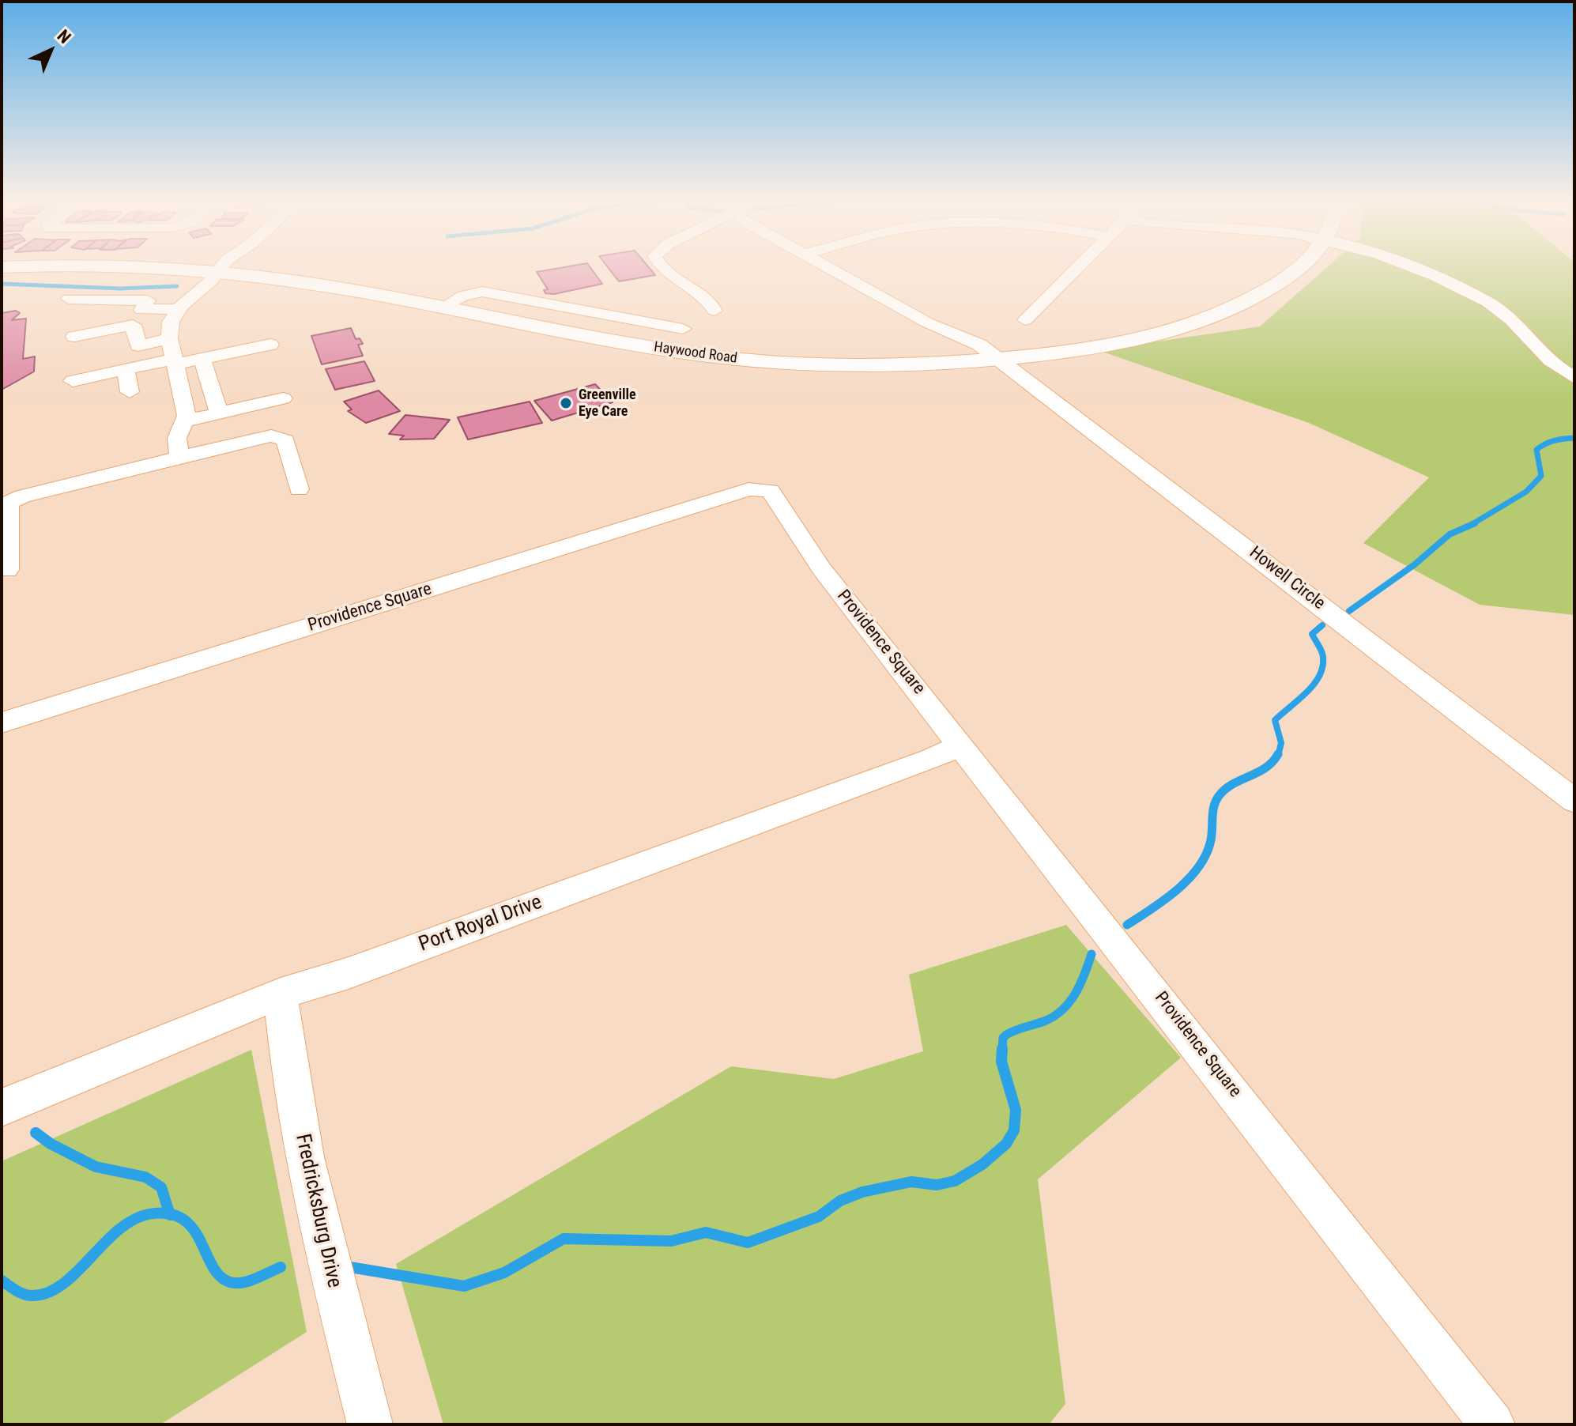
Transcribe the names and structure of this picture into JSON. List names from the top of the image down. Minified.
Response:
{"streets":{"main road":["Haywood Road"],"street":["Howell Circle","Providence Square","Port Royal Drive","Fredricksburg Drive"]},"crossings":[["Haywood Road","Howell Circle"],["Providence Square","Port Royal Drive"],["Port Royal Drive","Fredricksburg Drive"]],"places":["Greenville Eye Care"],"north":"top right"}
